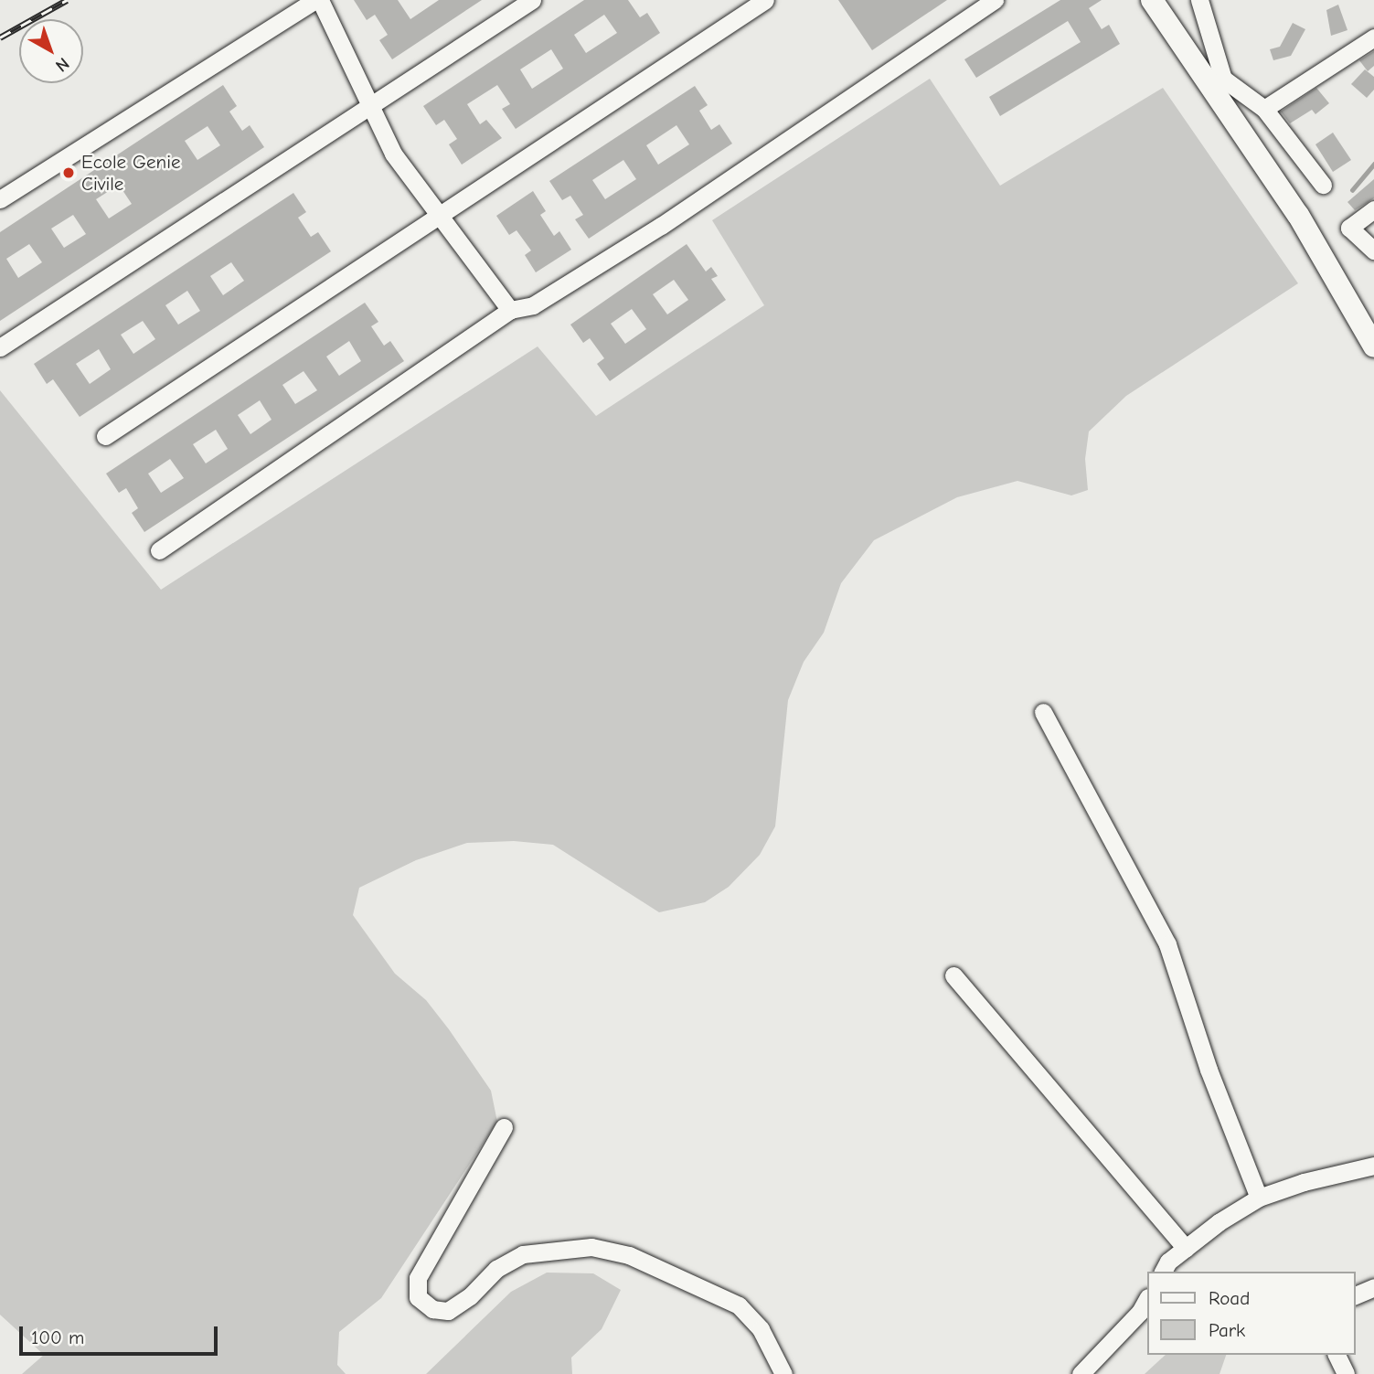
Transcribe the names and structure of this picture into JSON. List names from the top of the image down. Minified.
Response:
{"places":["Ecole Genie Civile"],"legend":["Road","Park"],"scale_bar":"100 m","north":"bottom right"}
